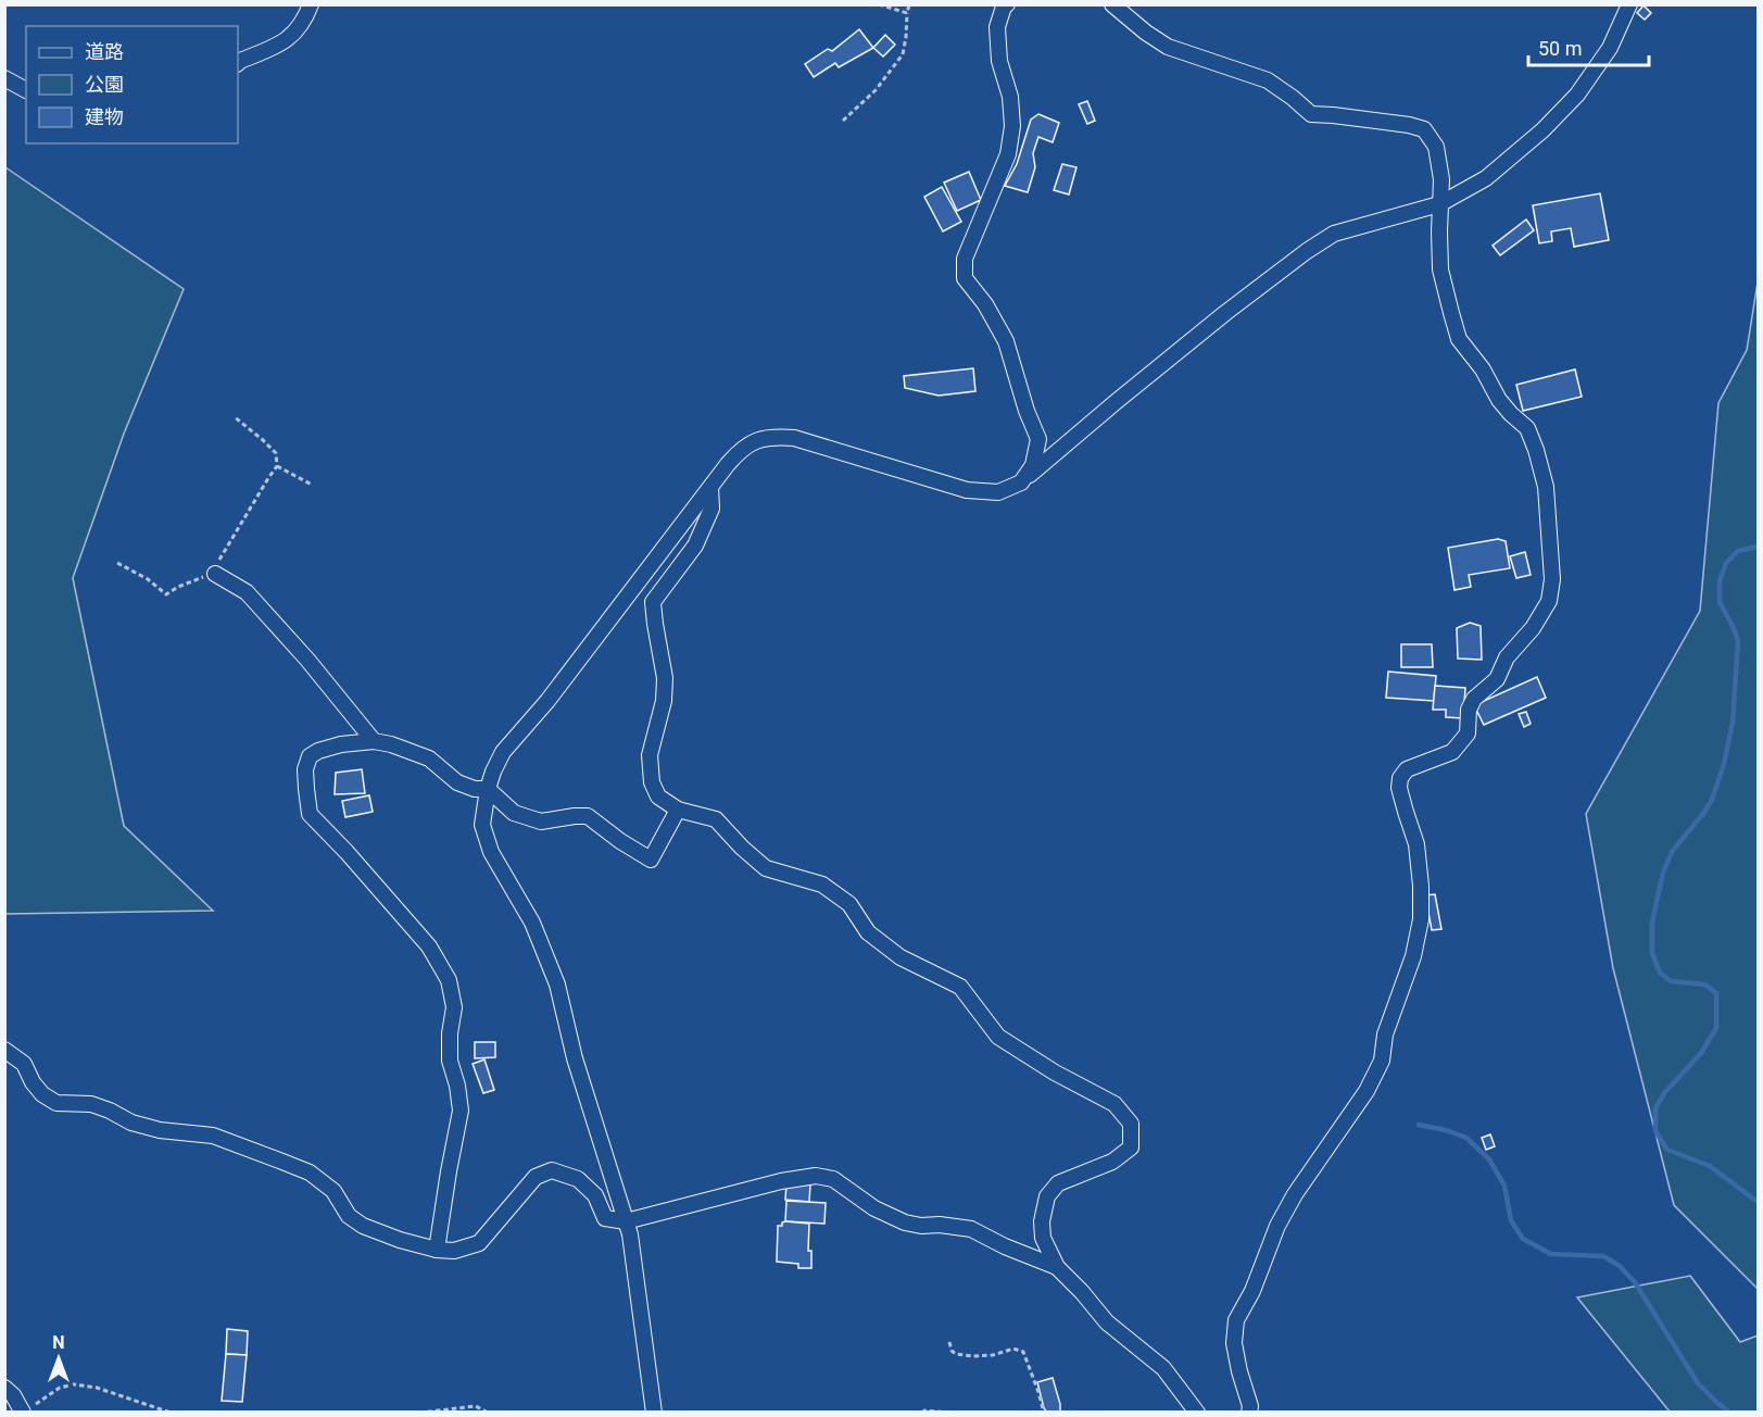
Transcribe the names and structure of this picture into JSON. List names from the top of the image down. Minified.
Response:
{"legend":["道路","公園","建物"],"scale_bar":"50 m","north":"top"}
